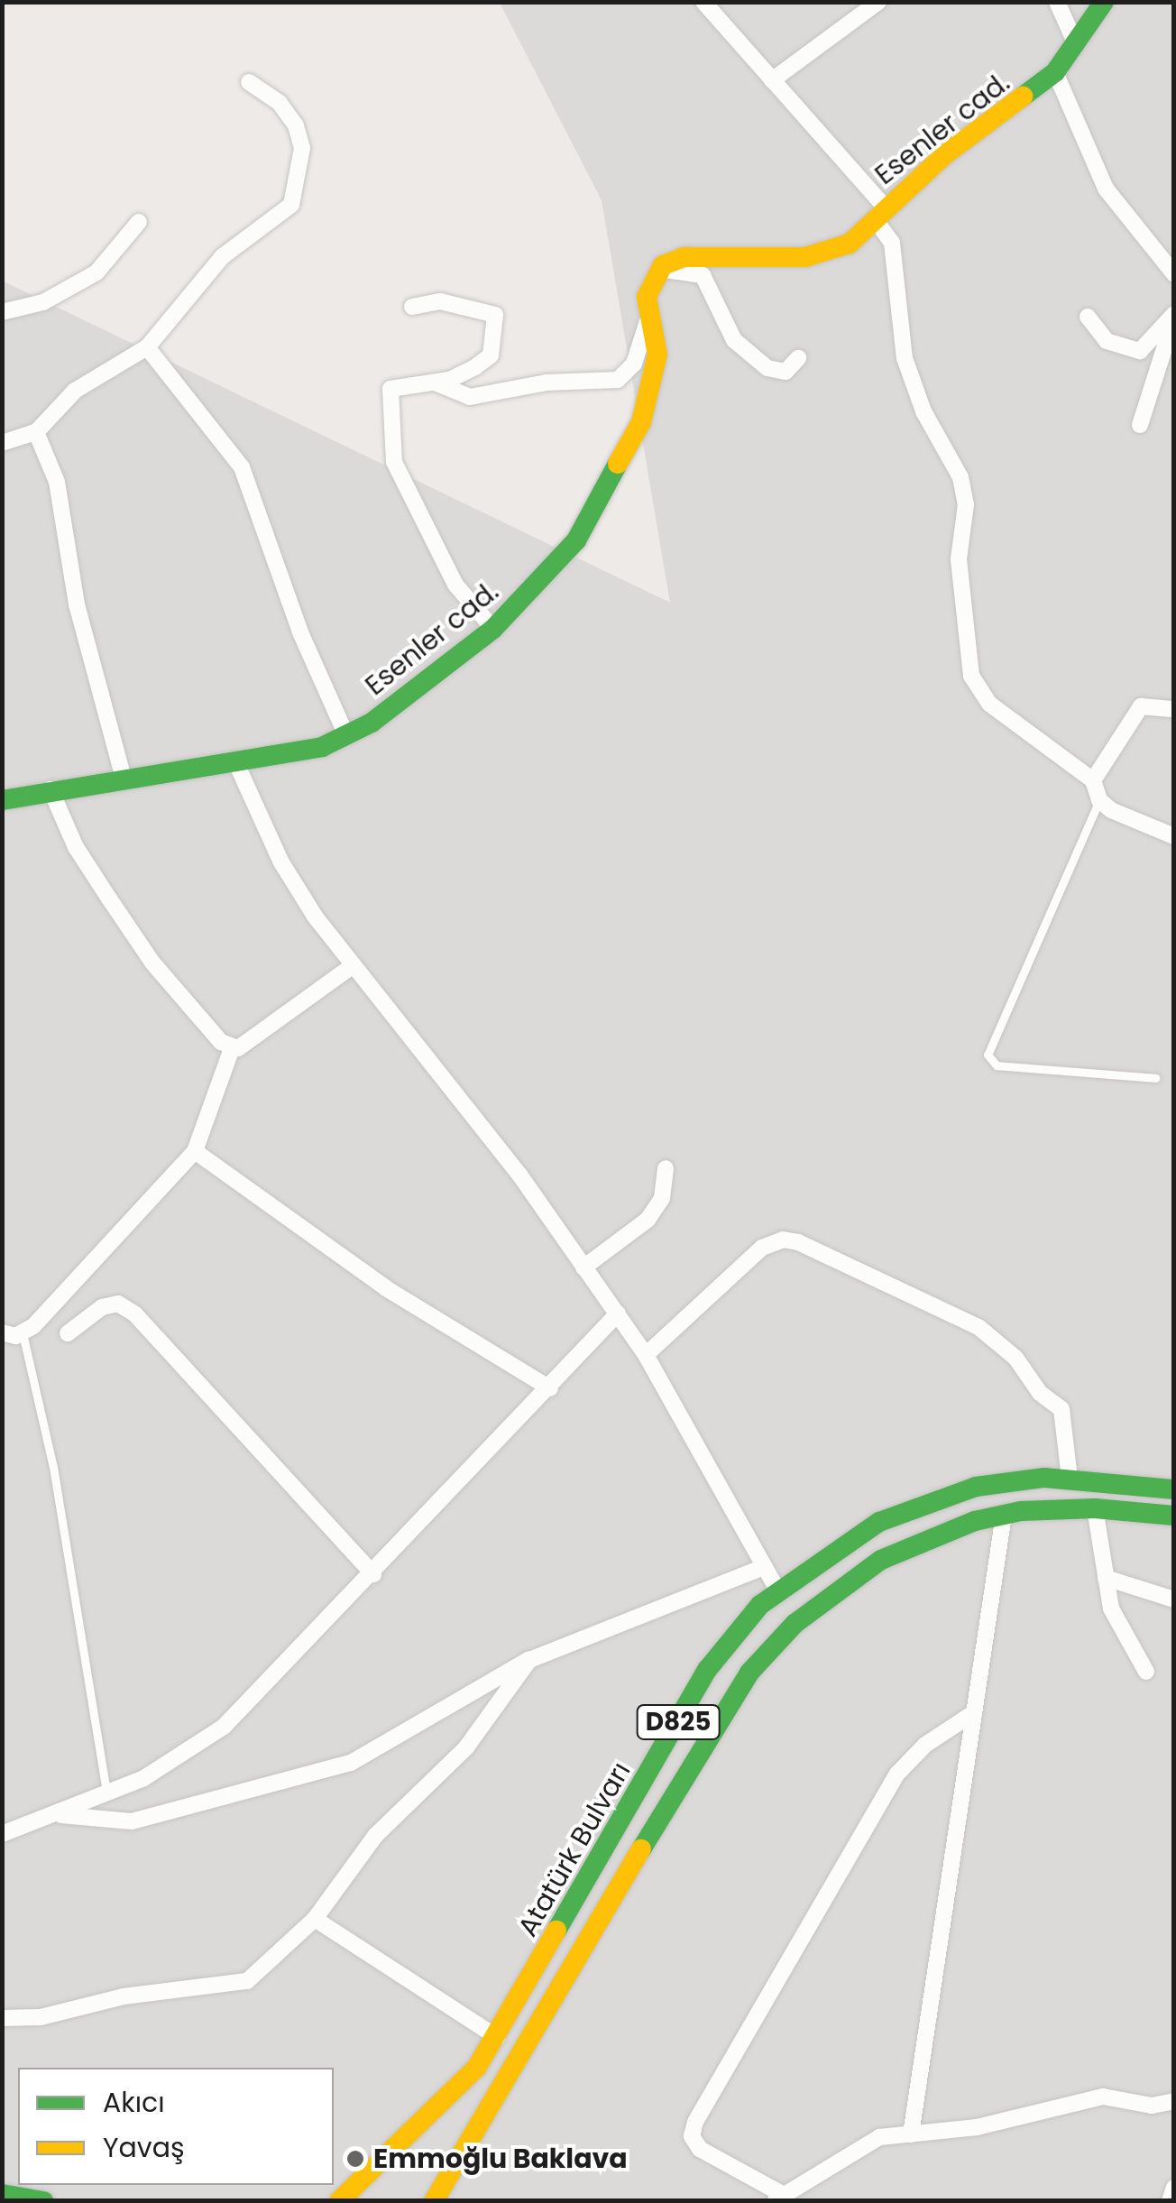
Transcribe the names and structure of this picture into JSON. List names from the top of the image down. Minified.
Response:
{"streets":{"main road":["Esenler cad.","D825","Atatürk Bulvarı"]},"places":["Emmoğlu Baklava"],"legend":["Akıcı","Yavaş"]}
